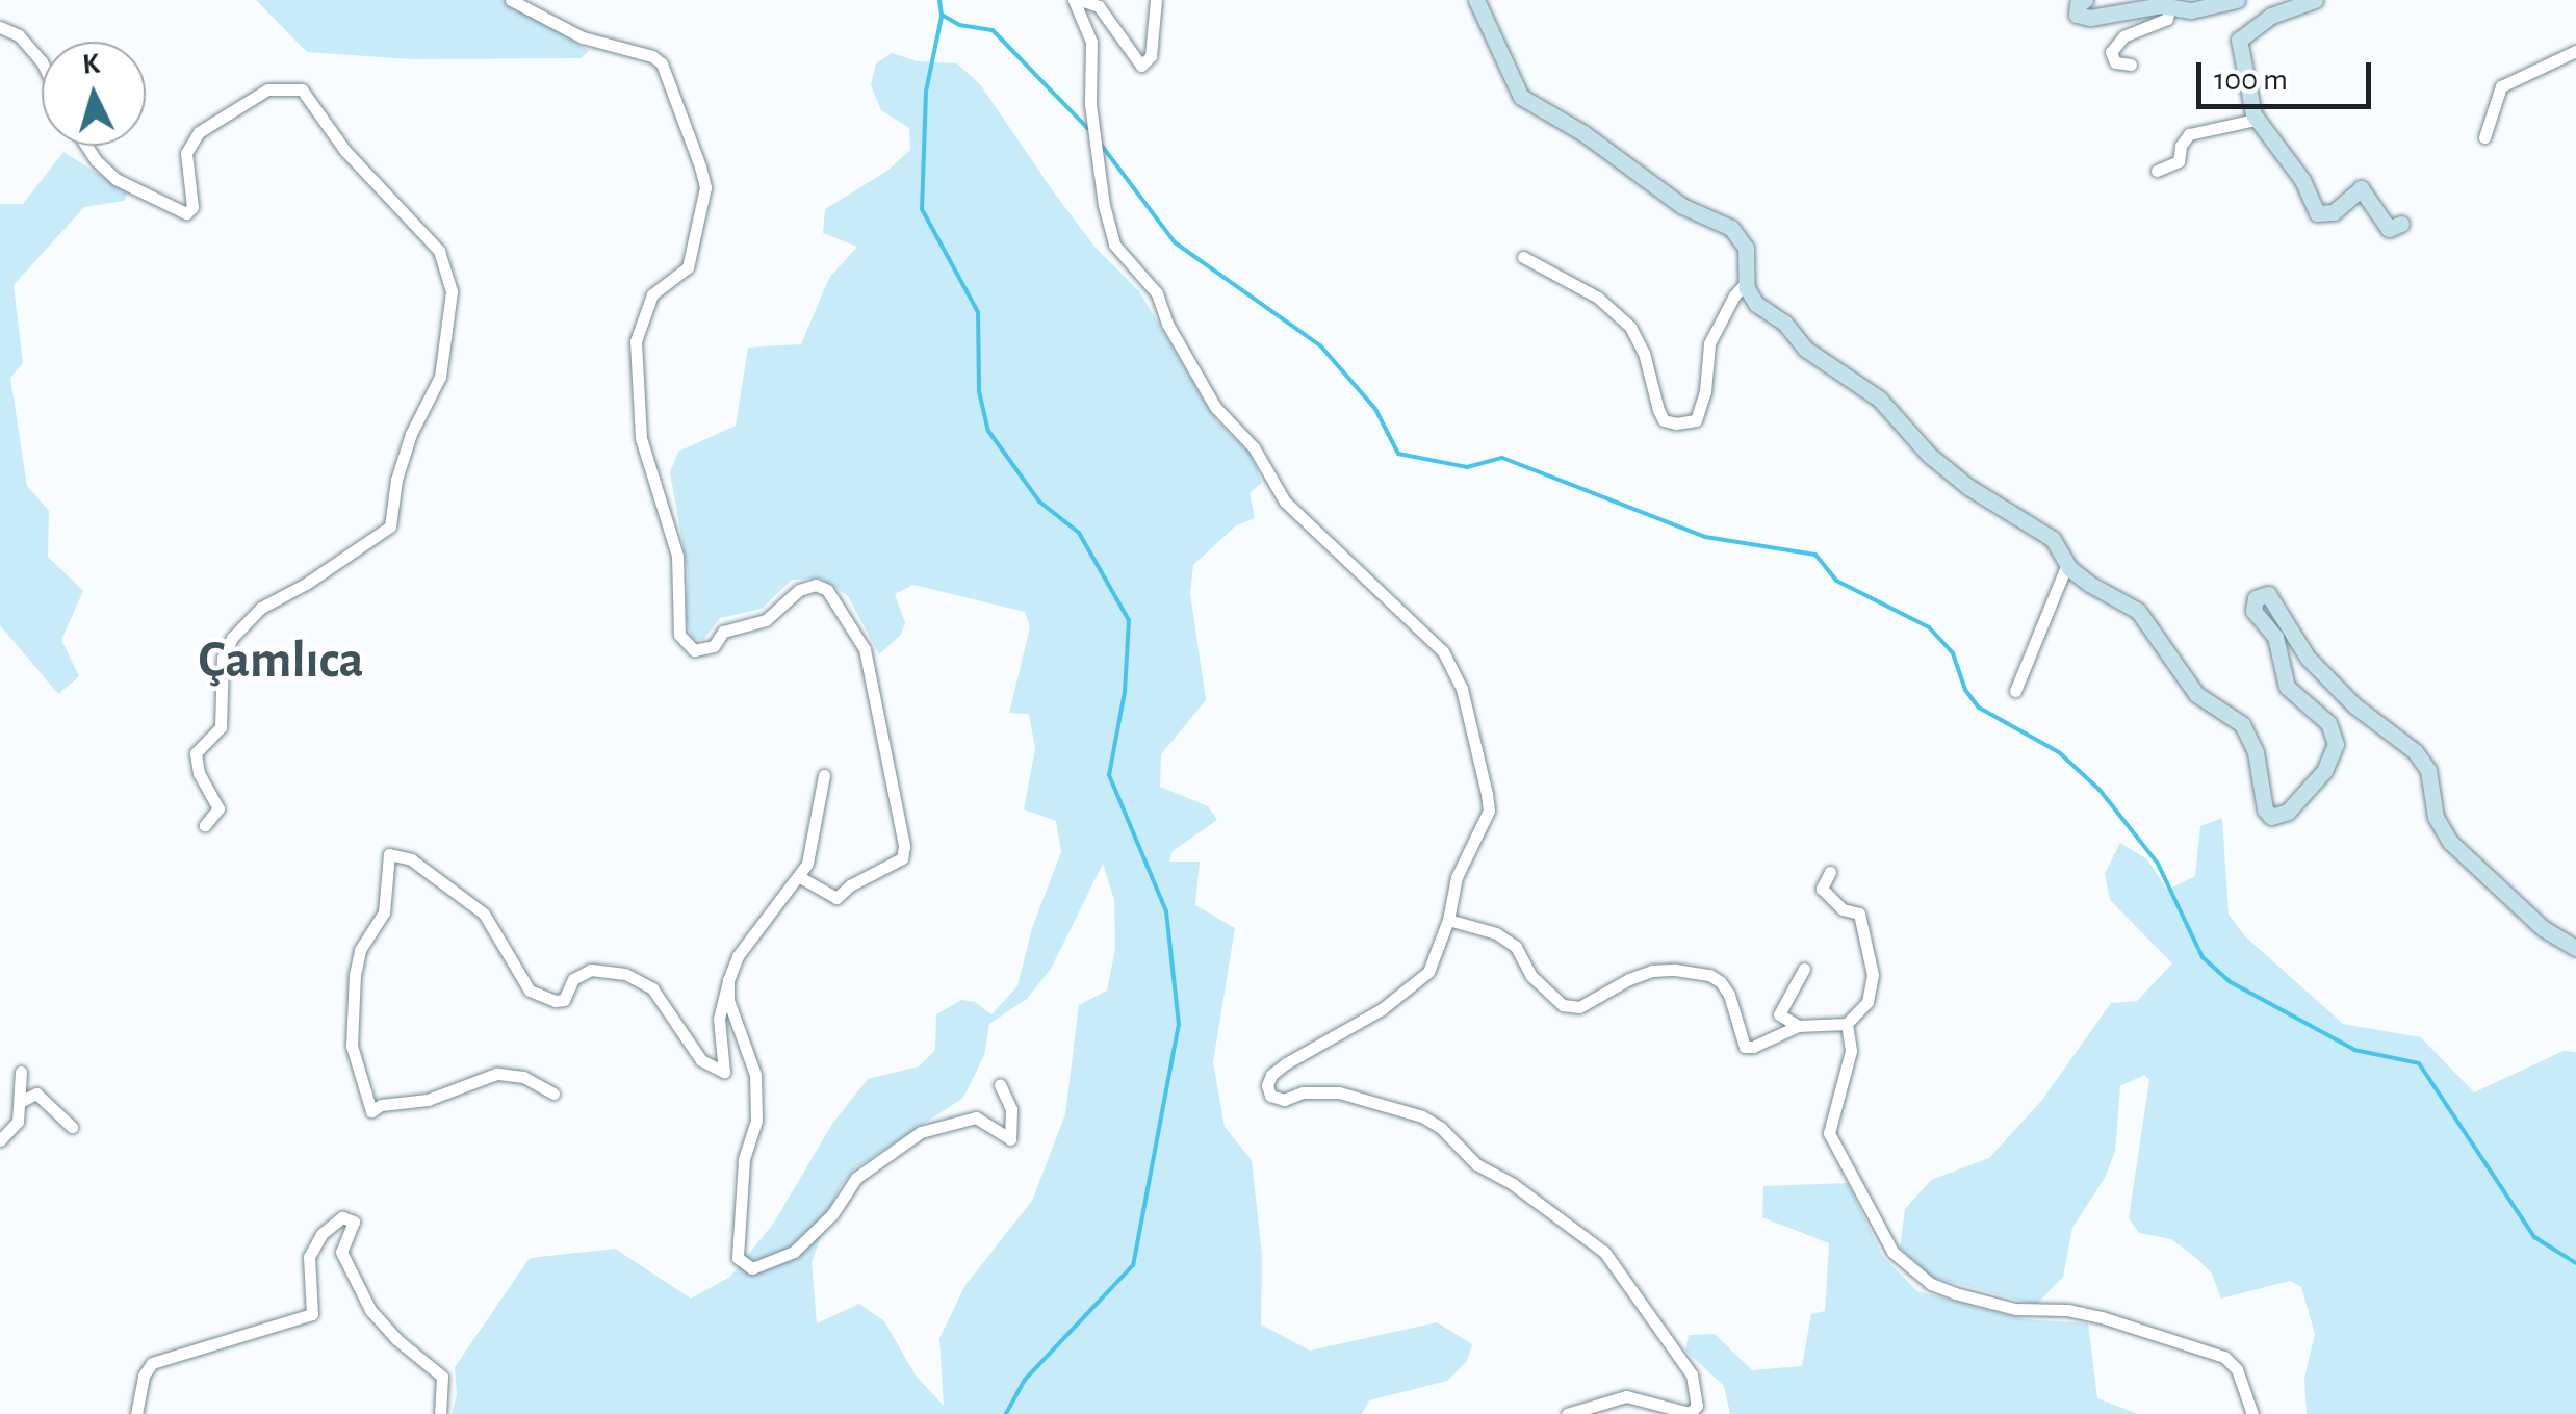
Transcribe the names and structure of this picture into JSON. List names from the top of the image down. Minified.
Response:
{"districts":["Çamlıca"],"scale_bar":"100 m","north":"top"}
